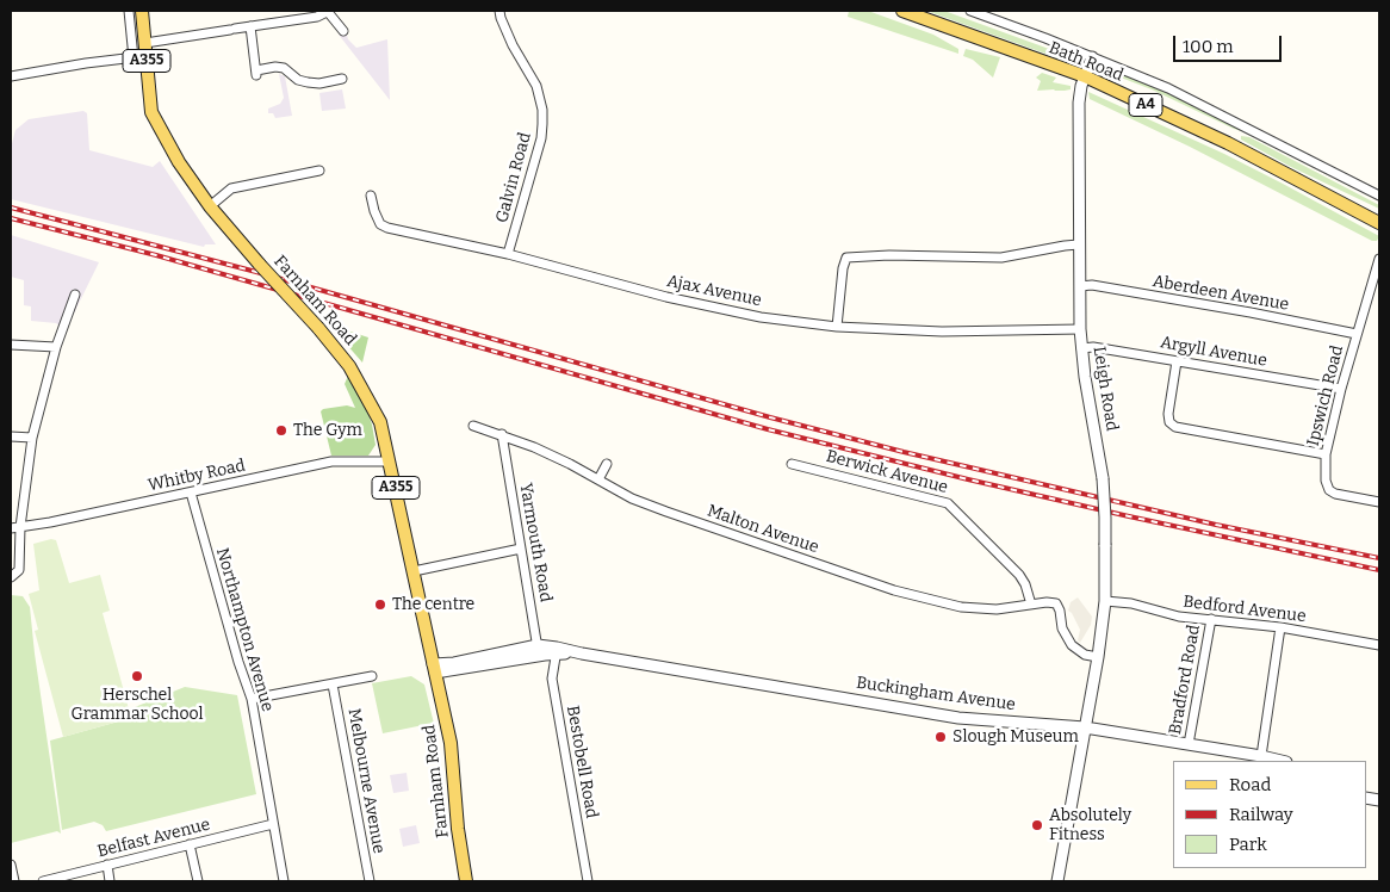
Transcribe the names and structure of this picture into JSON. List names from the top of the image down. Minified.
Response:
{"streets":{"main road":["A355","Bath Road","A4","Farnham Road"],"street":["Galvin Road","Ajax Avenue","Aberdeen Avenue","Argyll Avenue","Leigh Road","Ipswich Road","Berwick Avenue","Whitby Road","Malton Avenue","Yarmouth Road","Bedford Avenue","Northampton Avenue","Bradford Road","Buckingham Avenue","Bestobell Road","Melbourne Avenue","Belfast Avenue"]},"crossings":[["Bath Road","Leigh Road"],["Galvin Road","Ajax Avenue"],["Ajax Avenue","Leigh Road"],["Aberdeen Avenue","Leigh Road"],["Aberdeen Avenue","Ipswich Road"],["Farnham Road","Whitby Road"],["Farnham Road","Buckingham Avenue"],["Argyll Avenue","Leigh Road"],["Argyll Avenue","Ipswich Road"],["Leigh Road","Malton Avenue"],["Leigh Road","Bedford Avenue"],["Leigh Road","Buckingham Avenue"],["Berwick Avenue","Malton Avenue"],["Whitby Road","Northampton Avenue"],["Malton Avenue","Yarmouth Road"],["Yarmouth Road","Buckingham Avenue"],["Bedford Avenue","Bradford Road"],["Northampton Avenue","Belfast Avenue"],["Bradford Road","Buckingham Avenue"],["Buckingham Avenue","Bestobell Road"]],"places":["The Gym","The centre","Herschel Grammar School","Slough Museum","Absolutely Fitness"],"legend":["Road","Railway","Park"],"scale_bar":"100 m"}
